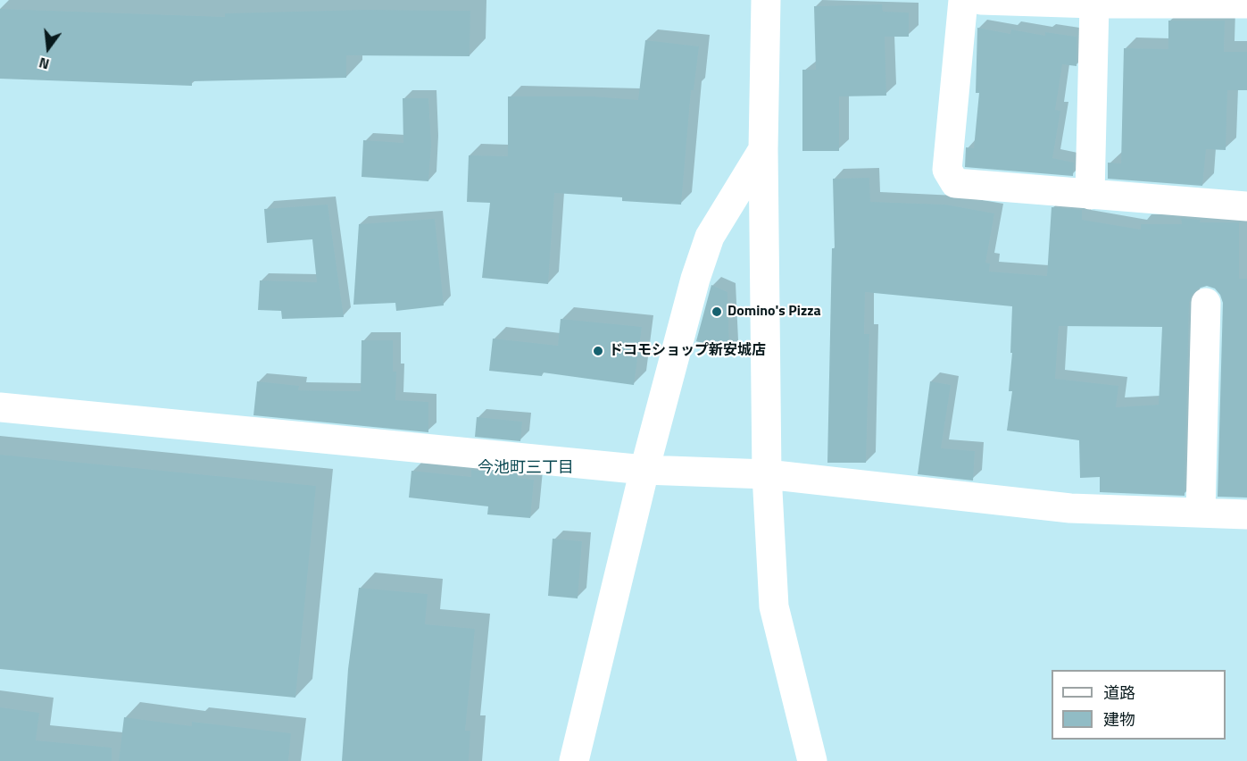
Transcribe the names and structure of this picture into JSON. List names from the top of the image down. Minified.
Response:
{"districts":["今池町三丁目"],"places":["Domino's Pizza","ドコモショップ新安城店"],"legend":["道路","建物"],"north":"bottom"}
